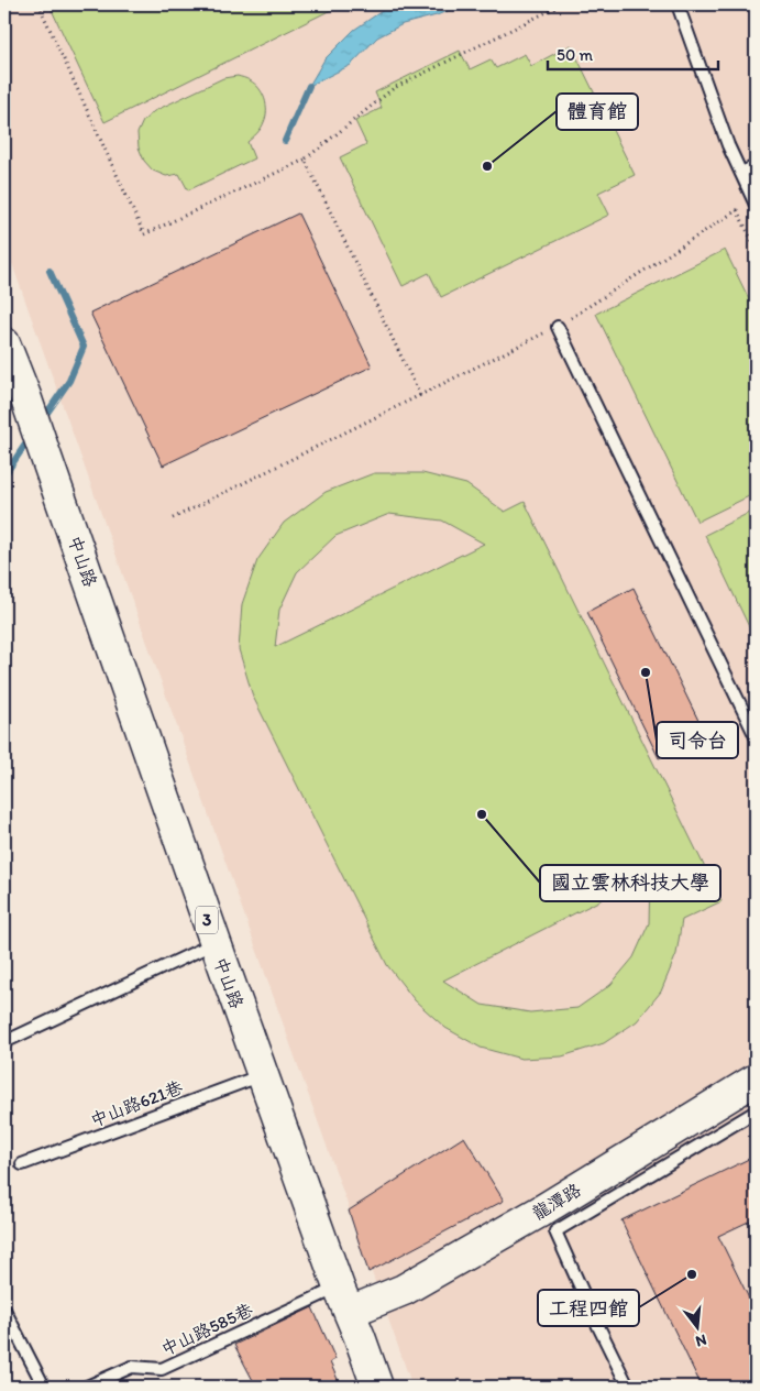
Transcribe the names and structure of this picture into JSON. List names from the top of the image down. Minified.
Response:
{"streets":{"main road":["中山路","3","龍潭路"],"lane":["中山路621巷","中山路585巷"]},"crossings":[["中山路","中山路621巷"],["中山路","龍潭路"],["中山路","中山路585巷"],["龍潭路","中山路585巷"]],"places":["體育館","司令台","國立雲林科技大學","工程四館"],"scale_bar":"50 m","north":"bottom"}
